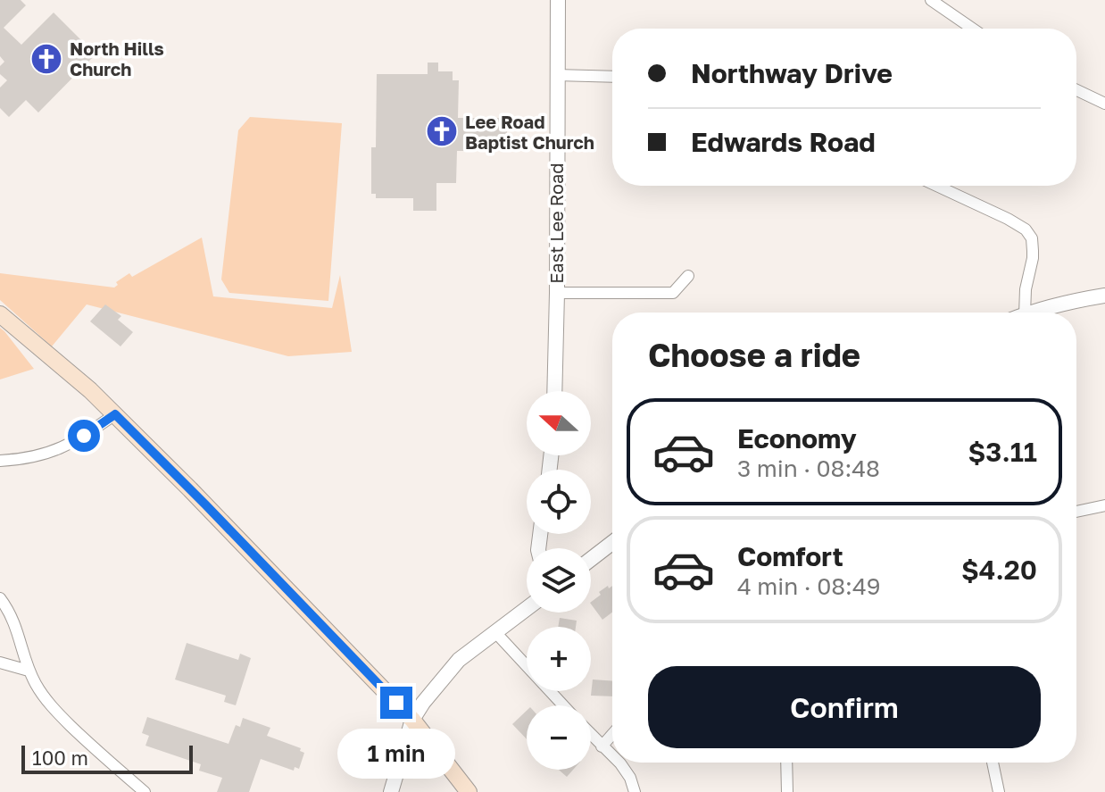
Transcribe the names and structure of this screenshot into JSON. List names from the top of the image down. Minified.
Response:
{"streets":{"street":["East Lee Road"]},"places":{"church":["North Hills Church","Lee Road Baptist Church"]},"scale_bar":"100 m","north":"left","page":{"banner":["Northway Drive","Edwards Road"],"heading":"Choose a ride","map_buttons":["+","−"],"list":[{"name":"Economy","note":"3 min · 08:48","value":"$3.11"},{"name":"Comfort","note":"4 min · 08:49","value":"$4.20"}],"buttons":"Confirm","bubble":"1 min","scale":"100 m"}}
